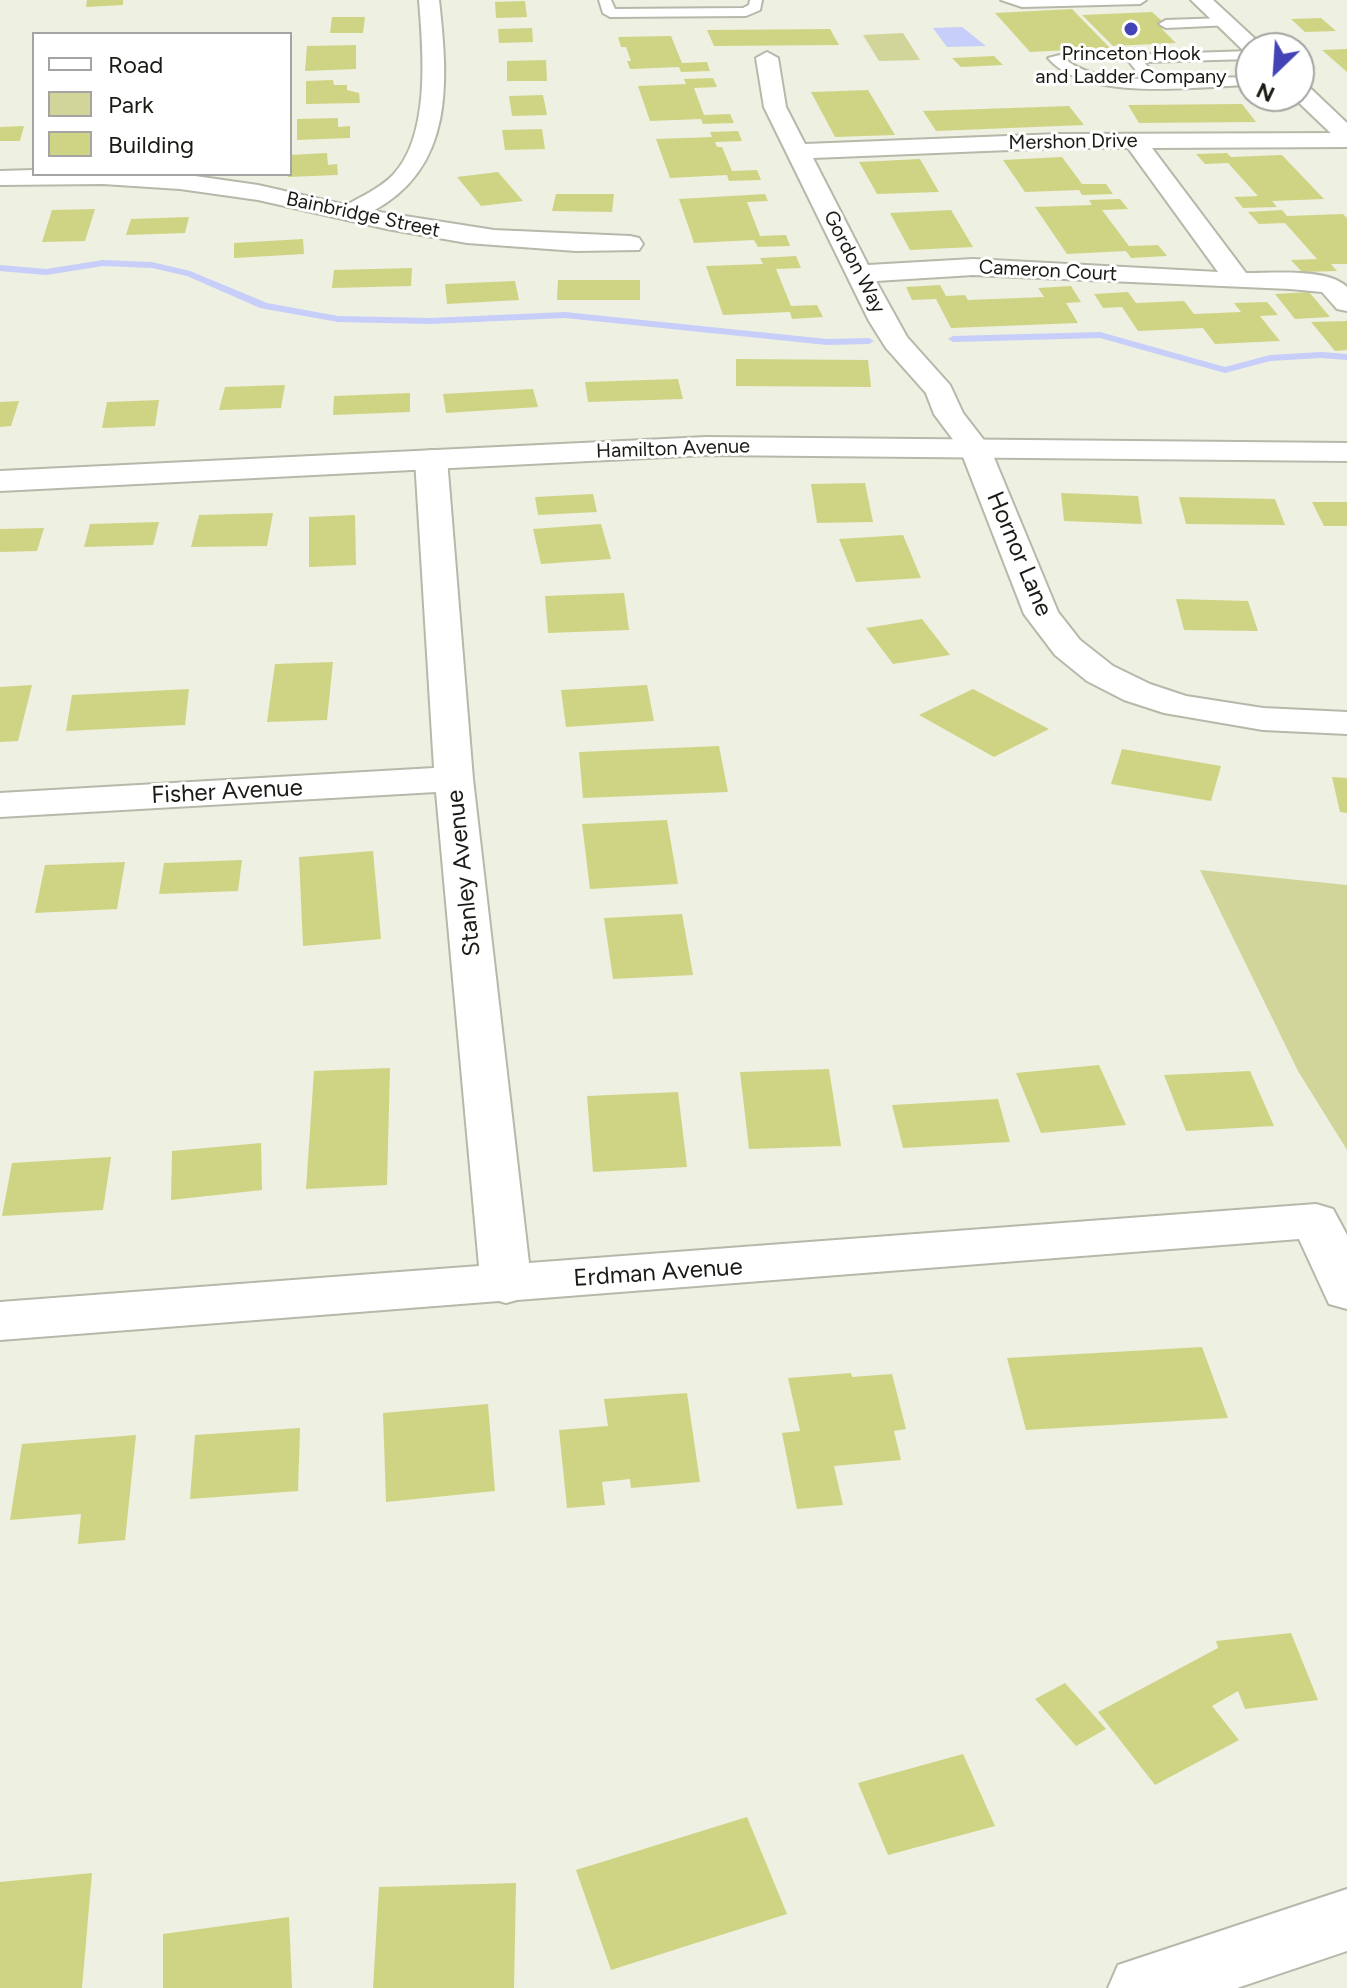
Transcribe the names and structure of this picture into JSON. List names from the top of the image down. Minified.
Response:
{"streets":{"street":["Mershon Drive","Bainbridge Street","Gordon Way","Cameron Court","Hamilton Avenue","Hornor Lane","Fisher Avenue","Stanley Avenue","Erdman Avenue"]},"crossings":[["Mershon Drive","Gordon Way"],["Gordon Way","Cameron Court"],["Gordon Way","Hamilton Avenue"],["Gordon Way","Hornor Lane"],["Hamilton Avenue","Hornor Lane"],["Hamilton Avenue","Stanley Avenue"],["Fisher Avenue","Stanley Avenue"],["Stanley Avenue","Erdman Avenue"]],"places":["Princeton Hook and Ladder Company"],"legend":["Road","Park","Building"],"north":"bottom left"}
